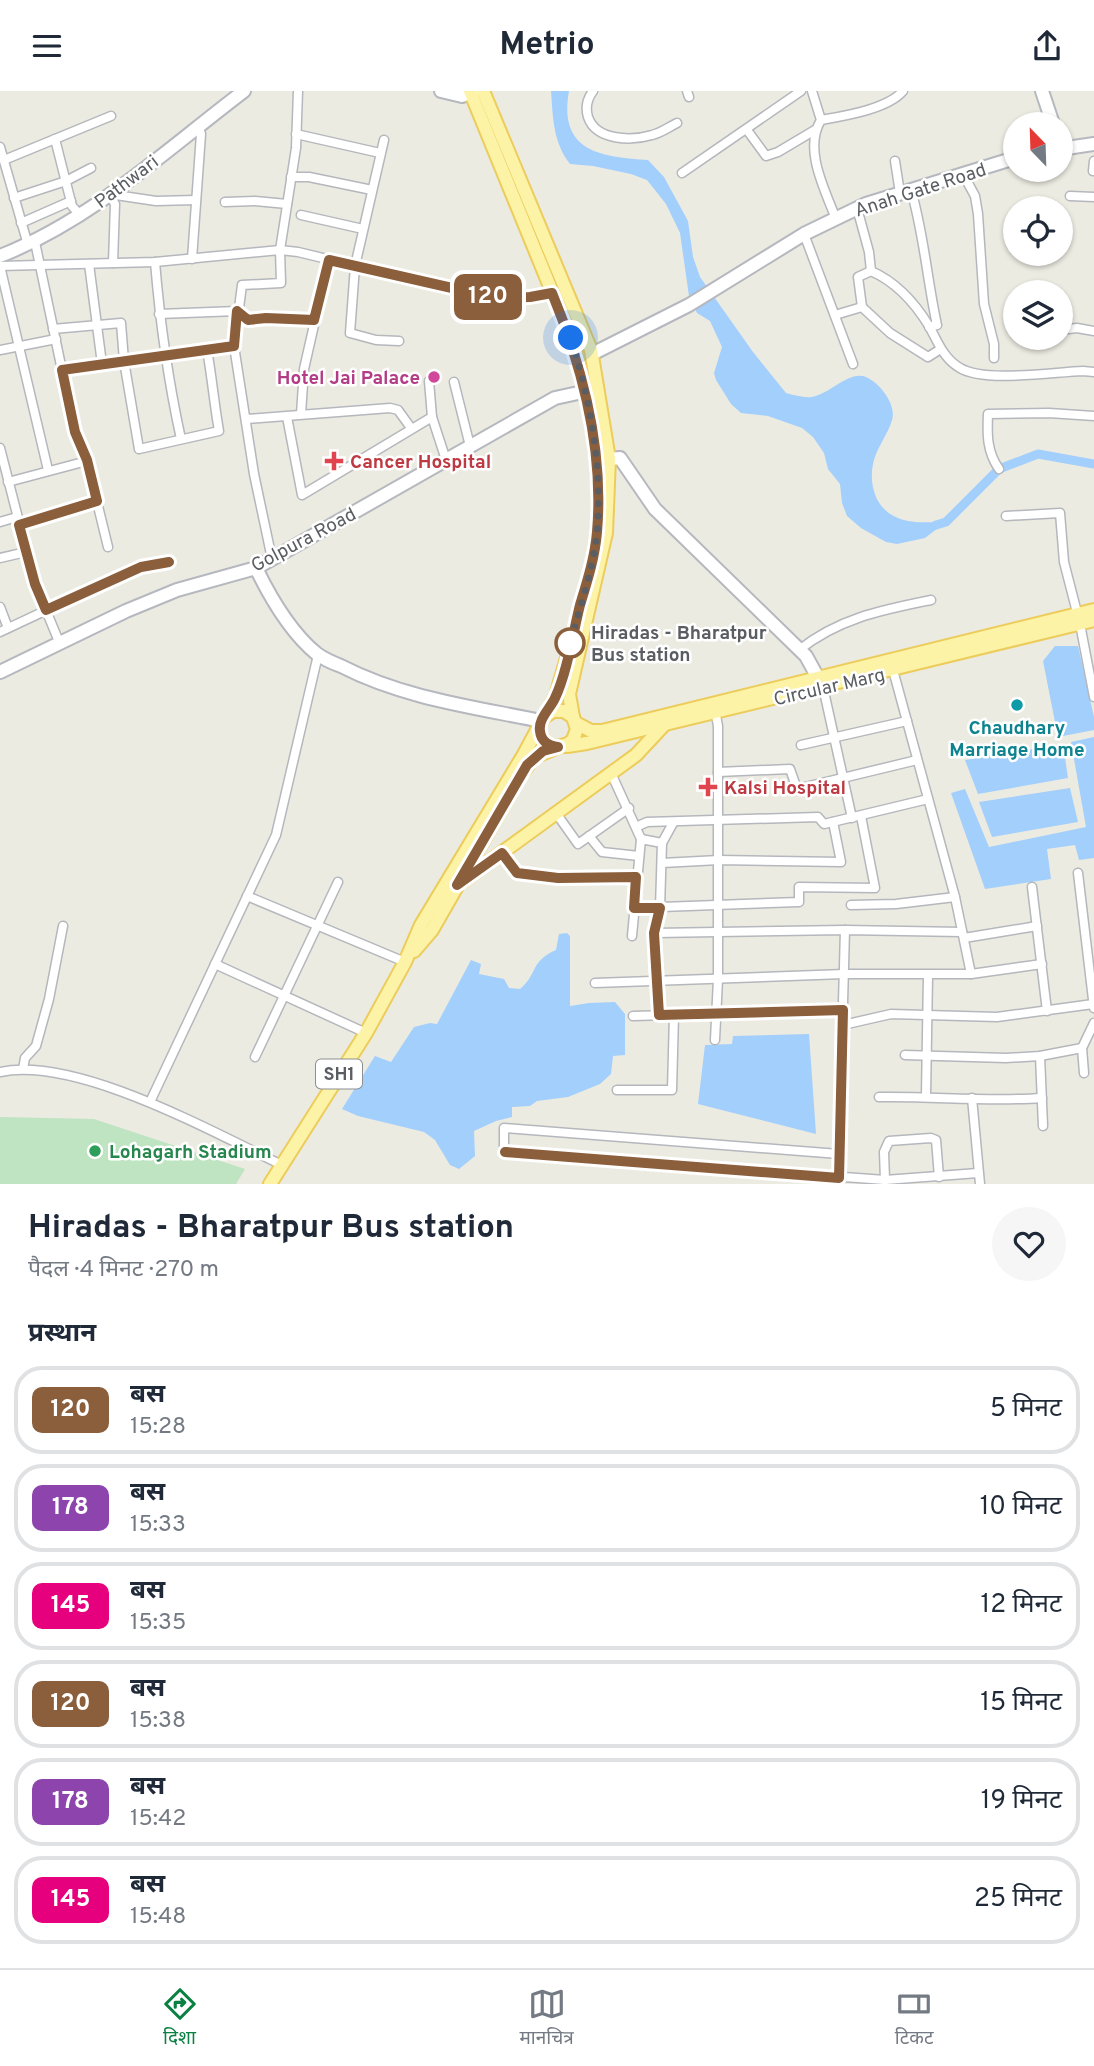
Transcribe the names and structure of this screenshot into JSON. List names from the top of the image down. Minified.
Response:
{"streets":{"main road":["Circular Marg","SH1"],"street":["Pathwari","Anah Gate Road","Golpura Road"]},"crossings":[["Circular Marg","SH1"]],"places":{"other":["Hotel Jai Palace","Hiradas - Bharatpur Bus station","Chaudhary Marriage Home","Lohagarh Stadium"],"health":["Cancer Hospital","Kalsi Hospital"]},"lines":["bus line 120"],"north":"top left","page":{"header":"Metrio","on_map":"120","heading":[["Hiradas - Bharatpur Bus station","पैदल · 4 मिनट · 270 m"],"प्रस्थान"],"list":[{"mark":"120","name":"बस","note":"15:28","value":"5 मिनट"},{"mark":"178","name":"बस","note":"15:33","value":"10 मिनट"},{"mark":"145","name":"बस","note":"15:35","value":"12 मिनट"},{"mark":"120","name":"बस","note":"15:38","value":"15 मिनट"},{"mark":"178","name":"बस","note":"15:42","value":"19 मिनट"},{"mark":"145","name":"बस","note":"15:48","value":"25 मिनट"}],"tabs":["दिशा","मानचित्र","टिकट"]}}
